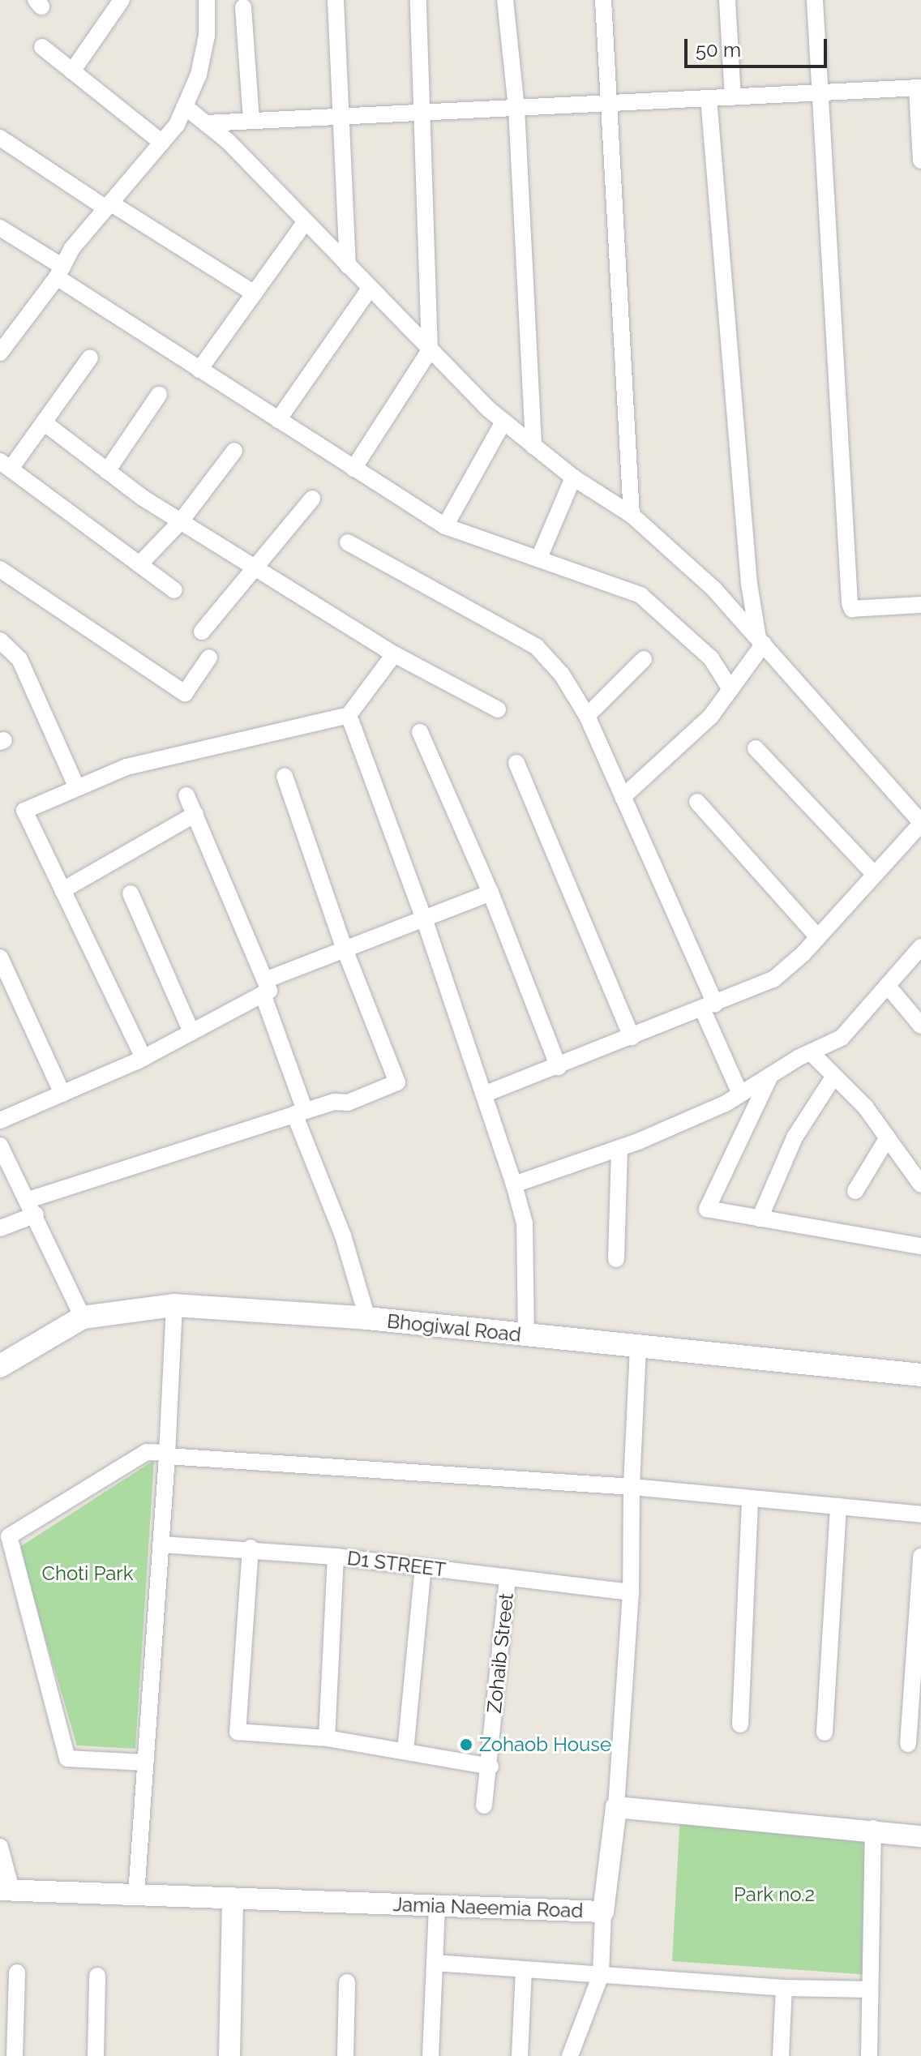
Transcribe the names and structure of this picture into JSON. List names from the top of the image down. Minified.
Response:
{"streets":{"main road":["Bhogiwal Road"],"street":["D1 STREET","Zohaib Street","Jamia Naeemia Road"]},"crossings":[["D1 STREET","Zohaib Street"]],"parks":["Choti Park","Park no.2"],"places":["Zohaob House"],"scale_bar":"50 m"}
